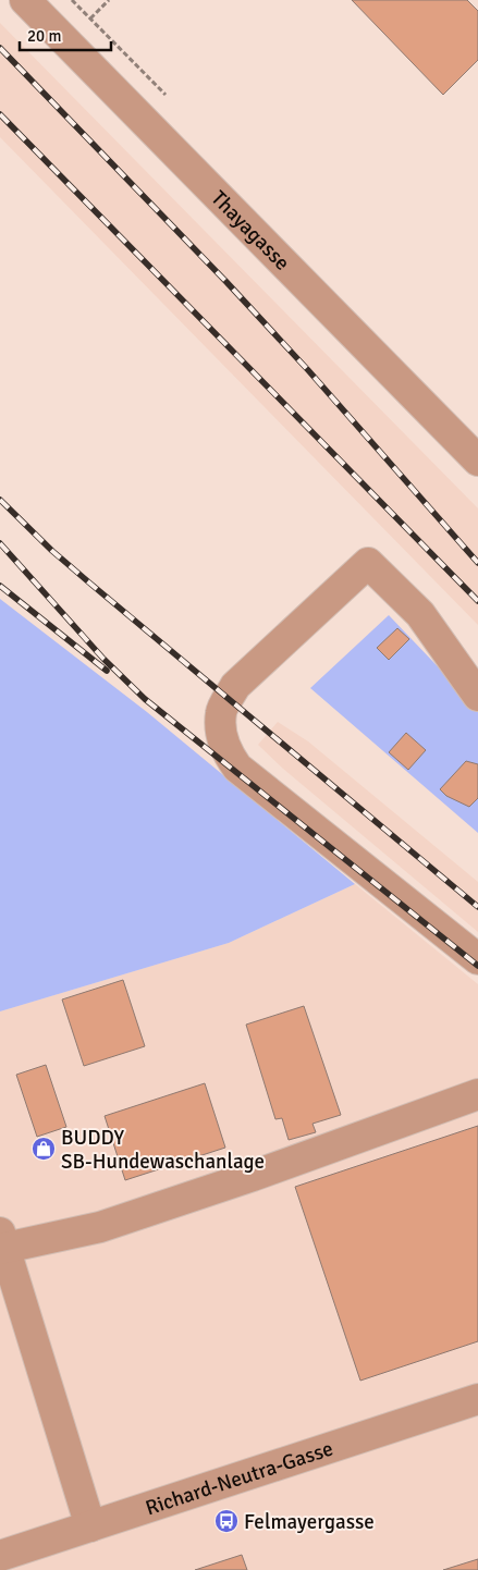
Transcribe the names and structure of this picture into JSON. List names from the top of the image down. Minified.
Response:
{"streets":{"street":["Thayagasse","Richard-Neutra-Gasse"]},"places":{"shop":["BUDDY SB-Hundewaschanlage"],"bus stop":["Felmayergasse"]},"scale_bar":"20 m"}
